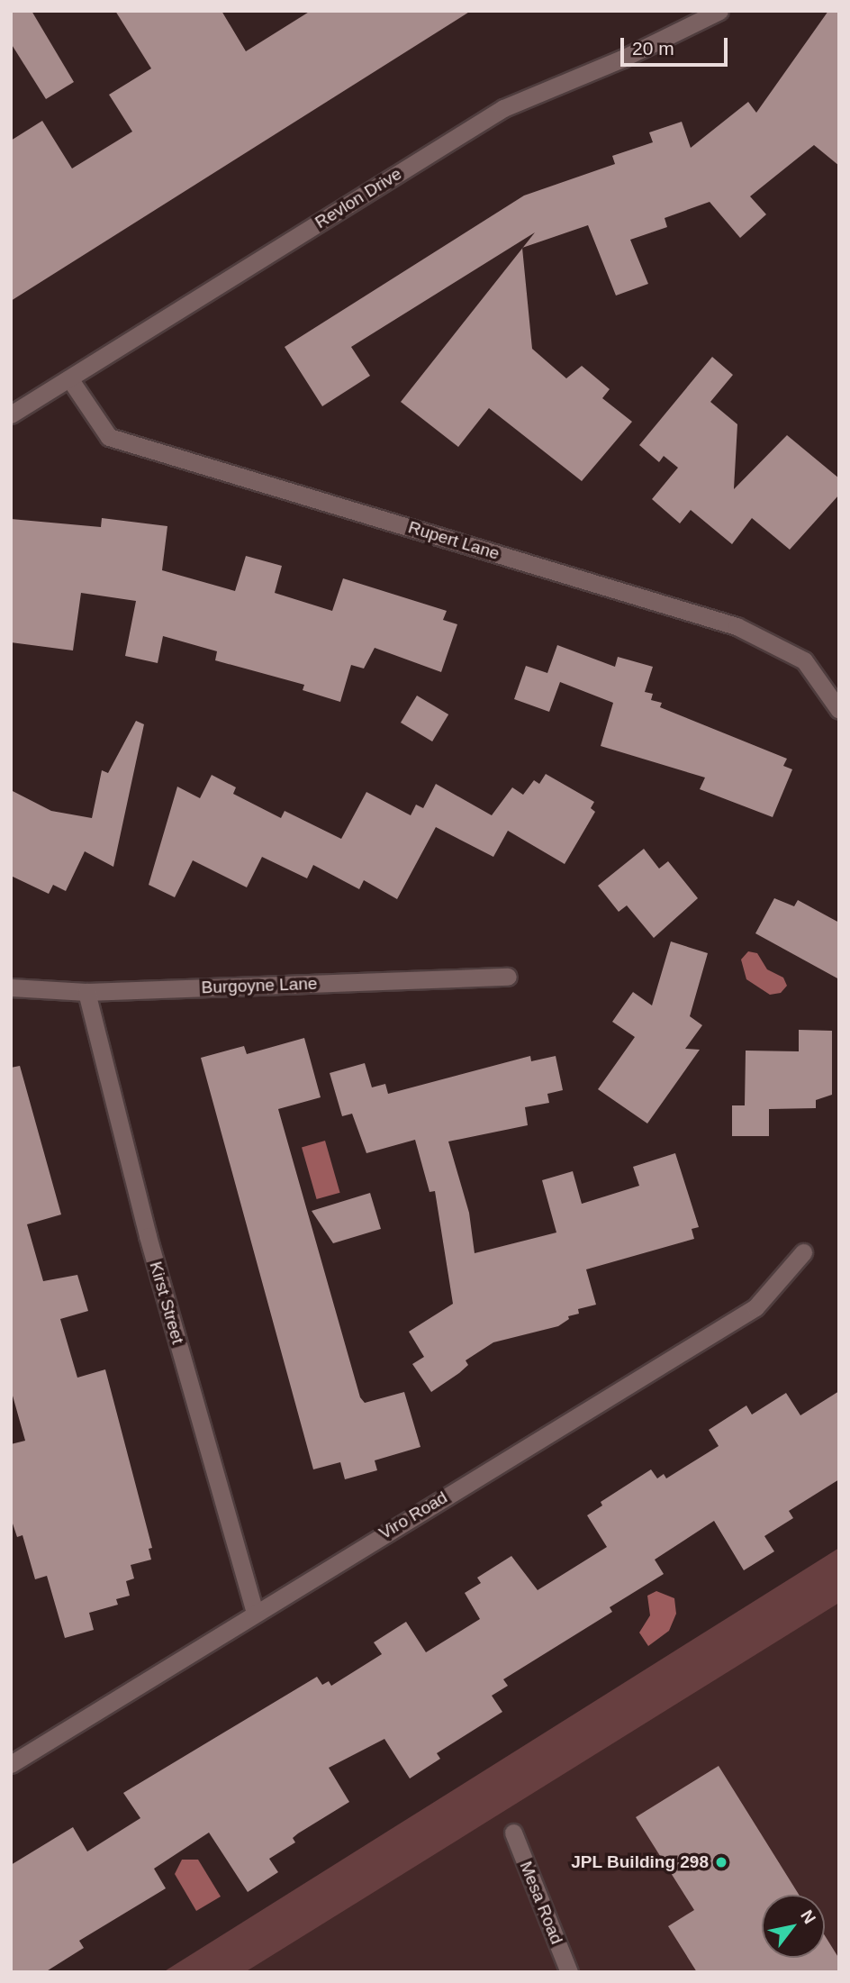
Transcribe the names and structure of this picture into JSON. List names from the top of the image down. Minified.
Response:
{"streets":{"street":["Revlon Drive","Rupert Lane","Burgoyne Lane","Kirst Street","Viro Road","Mesa Road"]},"crossings":[["Revlon Drive","Rupert Lane"],["Burgoyne Lane","Kirst Street"],["Kirst Street","Viro Road"]],"places":["JPL Building 298"],"scale_bar":"20 m","north":"top right"}
